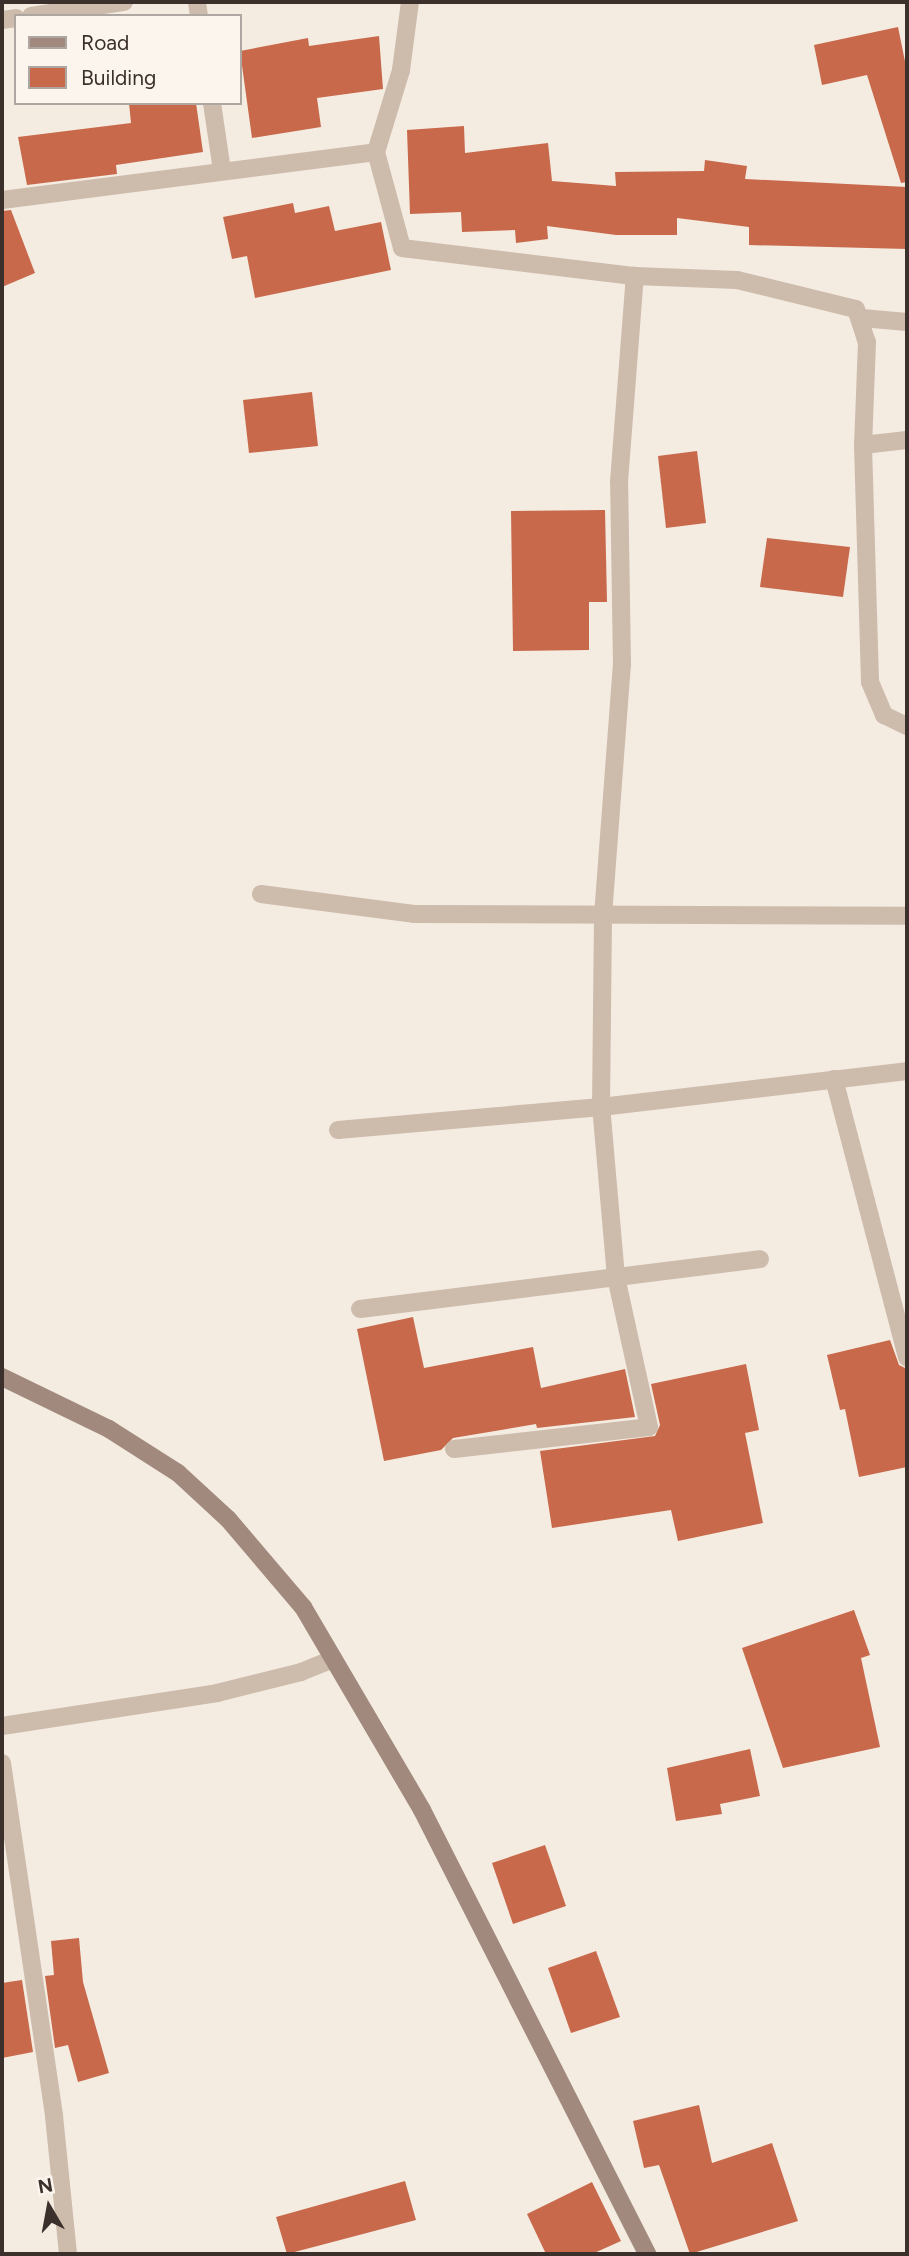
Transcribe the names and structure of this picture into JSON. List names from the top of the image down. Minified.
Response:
{"legend":["Road","Building"],"north":"top"}
